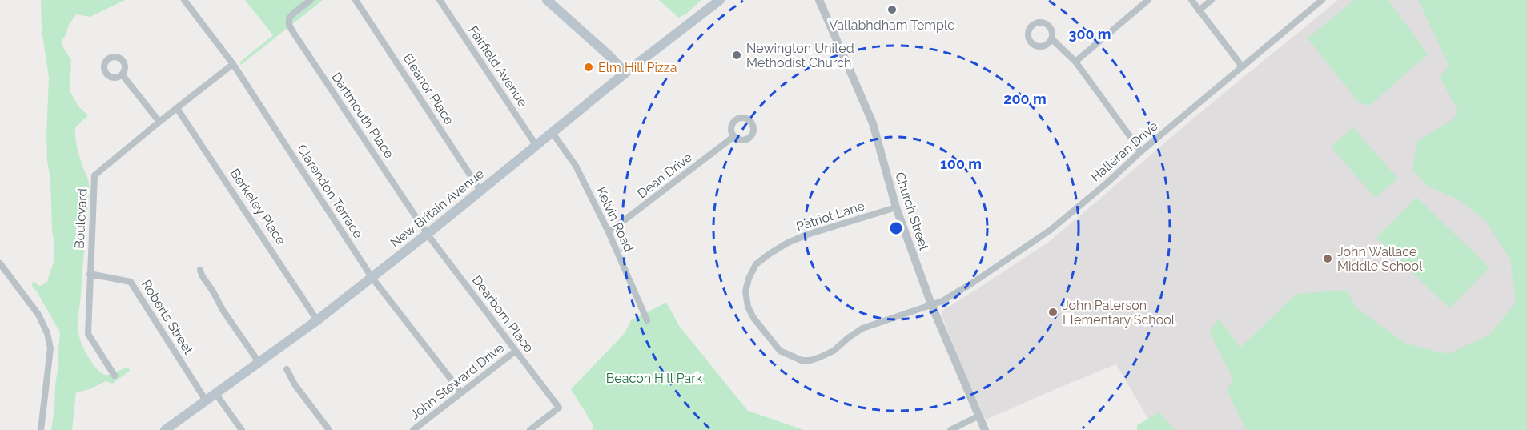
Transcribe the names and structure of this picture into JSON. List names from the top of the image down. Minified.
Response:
{"streets":{"main road":["New Britain Avenue"],"street":["Fairfield Avenue","Eleanor Place","Dartmouth Place","Halleran Drive","Dean Drive","Clarendon Terrace","Berkeley Place","Church Street","Patriot Lane","Boulevard","Kelvin Road","Dearborn Place","Roberts Street","John Steward Drive"]},"crossings":[["Fairfield Avenue","New Britain Avenue"],["Eleanor Place","New Britain Avenue"],["Dartmouth Place","New Britain Avenue"],["Dartmouth Place","Dearborn Place"],["Halleran Drive","Church Street"],["Halleran Drive","Patriot Lane"],["Dean Drive","Kelvin Road"],["Clarendon Terrace","New Britain Avenue"],["Clarendon Terrace","Boulevard"],["Clarendon Terrace","John Steward Drive"],["Berkeley Place","New Britain Avenue"],["Berkeley Place","Boulevard"],["New Britain Avenue","Kelvin Road"],["New Britain Avenue","Dearborn Place"],["New Britain Avenue","Roberts Street"],["Church Street","Patriot Lane"],["Boulevard","Roberts Street"],["Dearborn Place","John Steward Drive"]],"parks":["Beacon Hill Park"],"places":["Vallabhdham Temple","Newington United Methodist Church","Elm Hill Pizza","John Wallace Middle School","John Paterson Elementary School"],"rings":["300 m","200 m","100 m"]}
